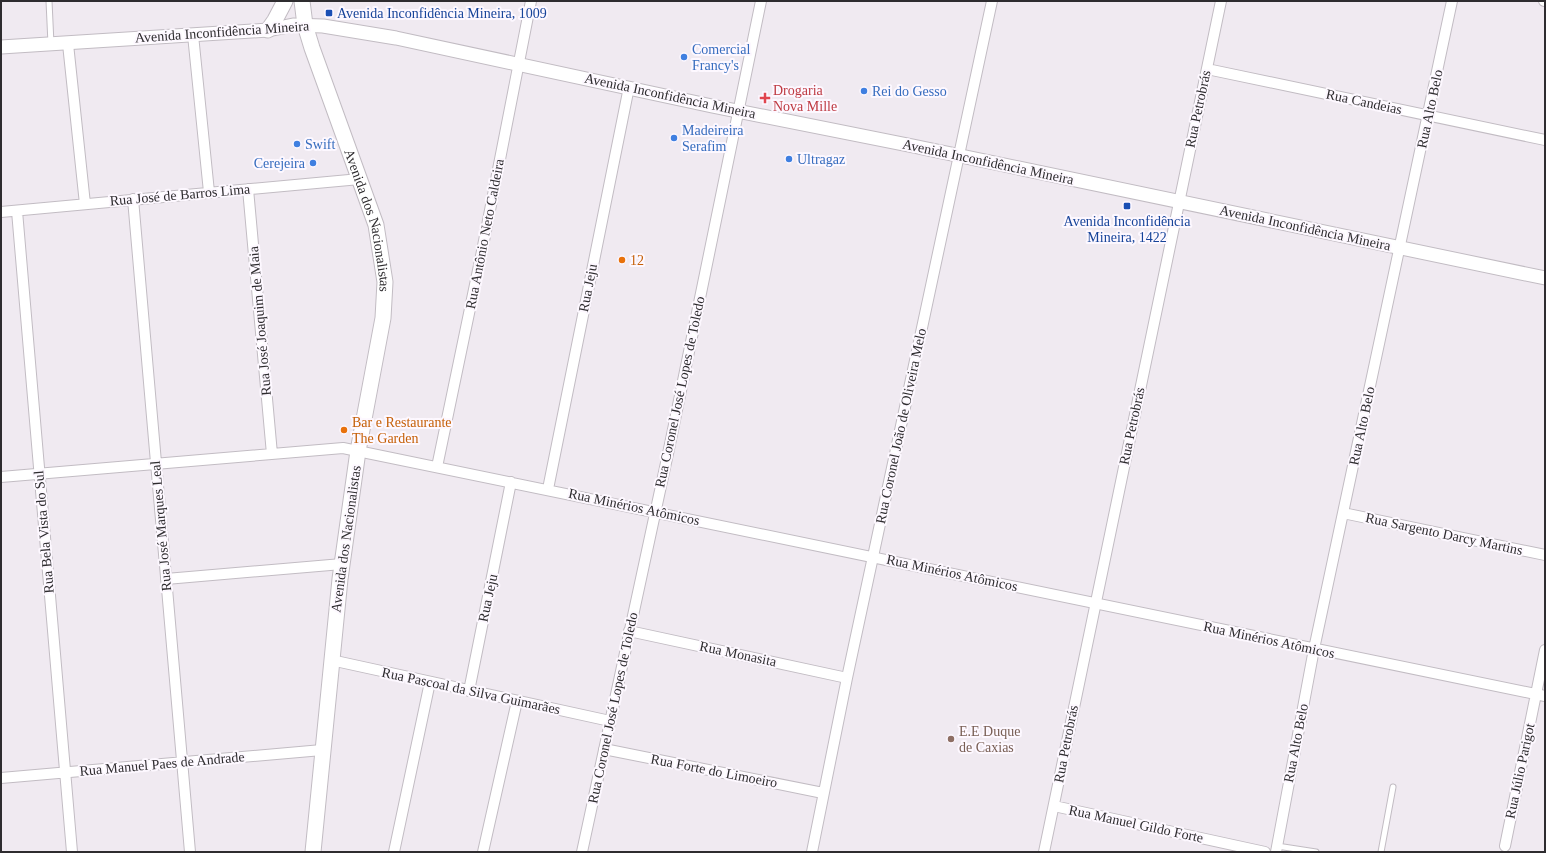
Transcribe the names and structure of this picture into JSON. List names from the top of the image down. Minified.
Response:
{"streets":{"main road":["Avenida dos Nacionalistas"],"street":["Avenida Inconfidência Mineira","Rua Candeias","Rua Petrobrás","Rua Alto Belo","Rua José de Barros Lima","Rua Antônio Neto Caldeira","Rua Jeju","Rua José Joaquim de Maia","Rua Coronel José Lopes de Toledo","Rua Coronel João de Oliveira Melo","Rua Minérios Atômicos","Rua José Marques Leal","Rua Bela Vista do Sul","Rua Sargento Darcy Martins","Rua Monasita","Rua Pascoal da Silva Guimarães","Rua Manuel Paes de Andrade","Rua Forte do Limoeiro","Rua Júlio Parigot","Rua Manuel Gildo Forte"]},"crossings":[["Avenida Inconfidência Mineira","Rua Petrobrás"],["Avenida Inconfidência Mineira","Rua Alto Belo"],["Avenida Inconfidência Mineira","Avenida dos Nacionalistas"],["Avenida Inconfidência Mineira","Rua Antônio Neto Caldeira"],["Avenida Inconfidência Mineira","Rua Jeju"],["Avenida Inconfidência Mineira","Rua Coronel José Lopes de Toledo"],["Avenida Inconfidência Mineira","Rua Coronel João de Oliveira Melo"],["Rua Candeias","Rua Petrobrás"],["Rua Candeias","Rua Alto Belo"],["Rua Petrobrás","Rua Minérios Atômicos"],["Rua Petrobrás","Rua Manuel Gildo Forte"],["Rua Alto Belo","Rua Minérios Atômicos"],["Rua Alto Belo","Rua Sargento Darcy Martins"],["Rua José de Barros Lima","Avenida dos Nacionalistas"],["Rua José de Barros Lima","Rua José Joaquim de Maia"],["Rua José de Barros Lima","Rua José Marques Leal"],["Rua José de Barros Lima","Rua Bela Vista do Sul"],["Avenida dos Nacionalistas","Rua Minérios Atômicos"],["Avenida dos Nacionalistas","Rua Pascoal da Silva Guimarães"],["Avenida dos Nacionalistas","Rua Manuel Paes de Andrade"],["Rua Antônio Neto Caldeira","Rua Minérios Atômicos"],["Rua Jeju","Rua Minérios Atômicos"],["Rua Jeju","Rua Pascoal da Silva Guimarães"],["Rua José Joaquim de Maia","Rua Minérios Atômicos"],["Rua Coronel José Lopes de Toledo","Rua Minérios Atômicos"],["Rua Coronel José Lopes de Toledo","Rua Monasita"],["Rua Coronel José Lopes de Toledo","Rua Pascoal da Silva Guimarães"],["Rua Coronel José Lopes de Toledo","Rua Forte do Limoeiro"],["Rua Coronel João de Oliveira Melo","Rua Minérios Atômicos"],["Rua Coronel João de Oliveira Melo","Rua Monasita"],["Rua Coronel João de Oliveira Melo","Rua Forte do Limoeiro"],["Rua Minérios Atômicos","Rua José Marques Leal"],["Rua Minérios Atômicos","Rua Bela Vista do Sul"],["Rua Minérios Atômicos","Rua Júlio Parigot"],["Rua José Marques Leal","Rua Manuel Paes de Andrade"],["Rua Bela Vista do Sul","Rua Manuel Paes de Andrade"]],"places":{"transit":["Avenida Inconfidência Mineira, 1009","Avenida Inconfidência Mineira, 1422"],"other":["Comercial Francy's","Rei do Gesso","Madeireira Serafim","Swift","Ultragaz","Cerejeira","12","Bar e Restaurante The Garden","E.E Duque de Caxias"],"health":["Drogaria Nova Mille"]}}
